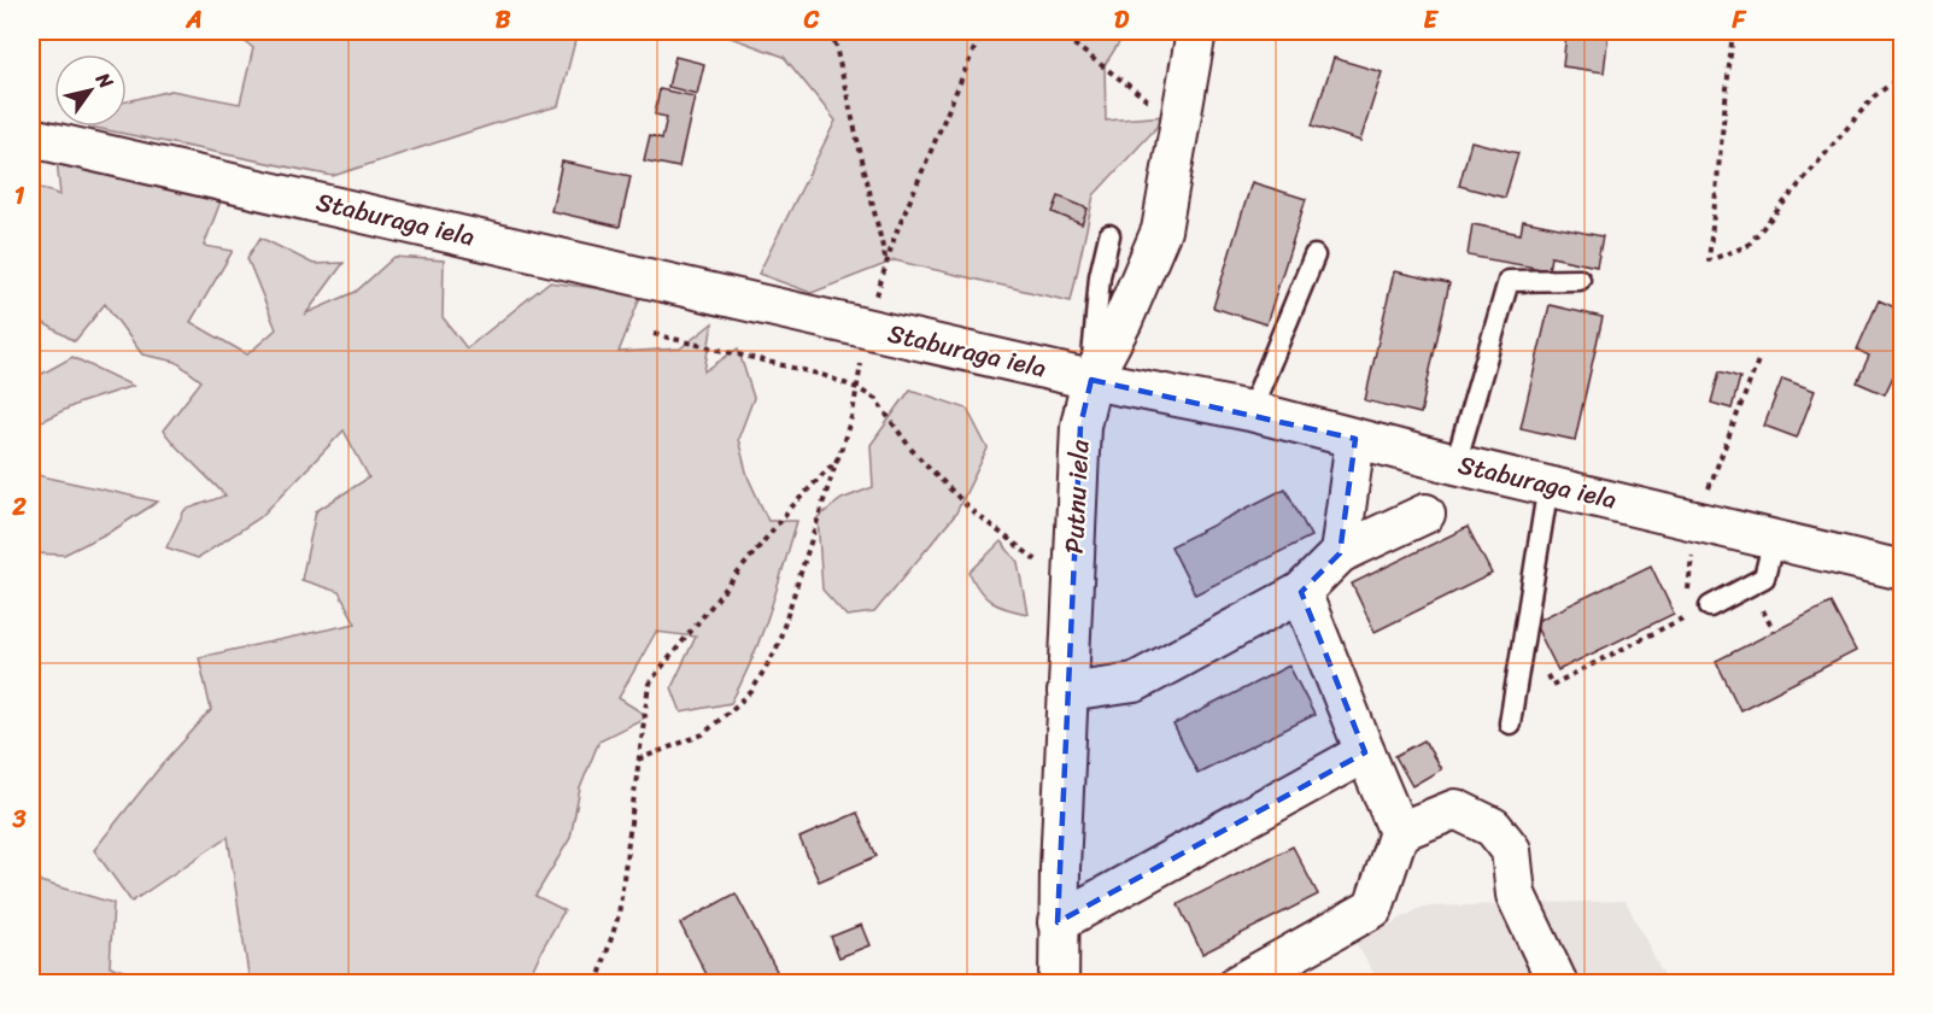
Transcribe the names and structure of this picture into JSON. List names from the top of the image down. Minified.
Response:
{"streets":{"street":["Staburaga iela","Putnu iela"]},"crossings":[["Staburaga iela","Putnu iela"]],"north":"top right","grid":{"columns":["A","B","C","D","E","F"],"rows":["1","2","3"]}}
